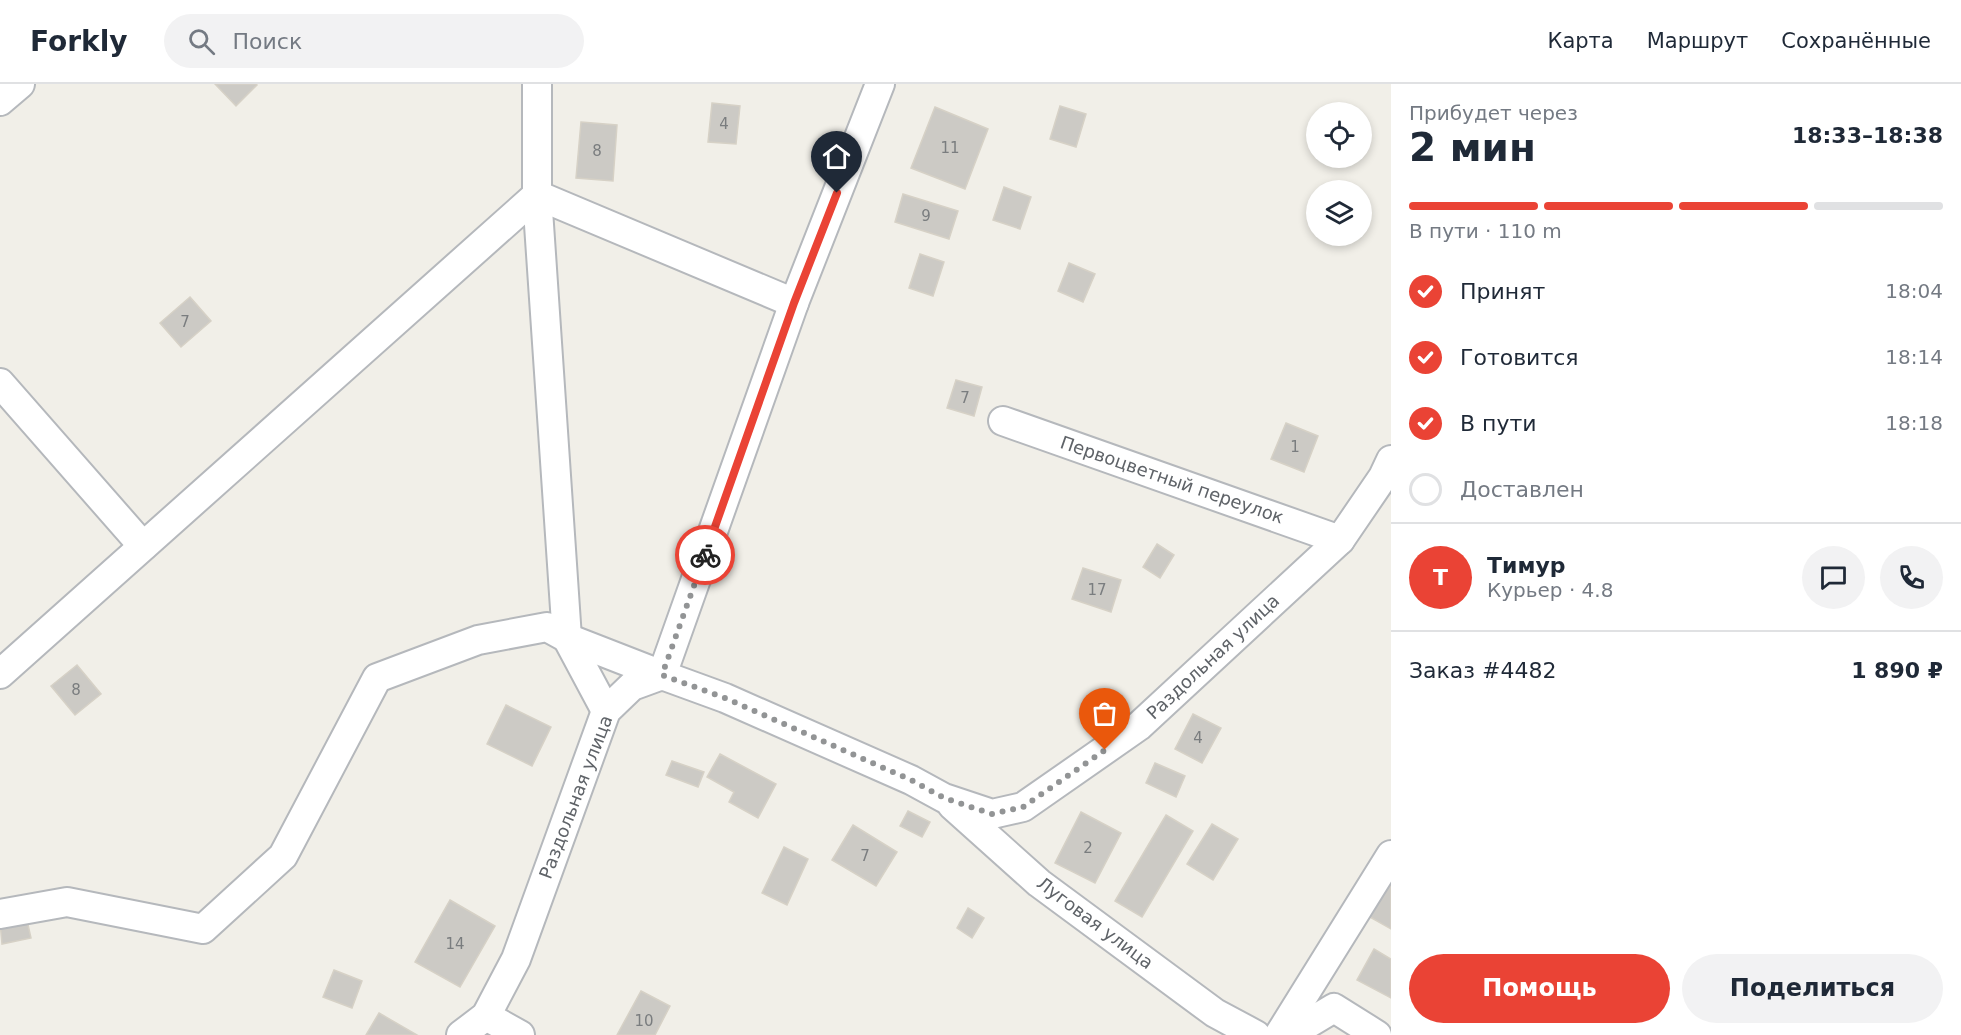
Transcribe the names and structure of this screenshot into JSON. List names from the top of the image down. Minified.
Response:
{"streets":{"street":["Первоцветный переулок","Раздольная улица","Луговая улица"]},"crossings":[["Первоцветный переулок","Раздольная улица"],["Раздольная улица","Луговая улица"]],"house_numbers":["4","11","8","9","7","7","1","17","8","4","2","7","14","10"],"page":{"header":"Forkly","search":"Поиск","nav":["Карта","Маршрут","Сохранённые"],"heading":["2 мин","Прибудет через","18:33–18:38"],"panel":["Тимур","Курьер · 4.8","Заказ #4482","1 890 ₽"],"bar":"В пути · 110 m","list":[["Принят","18:04"],["Готовится","18:14"],["В пути","18:18"],"Доставлен"],"round":"Т","buttons":["Помощь","Поделиться"]}}
